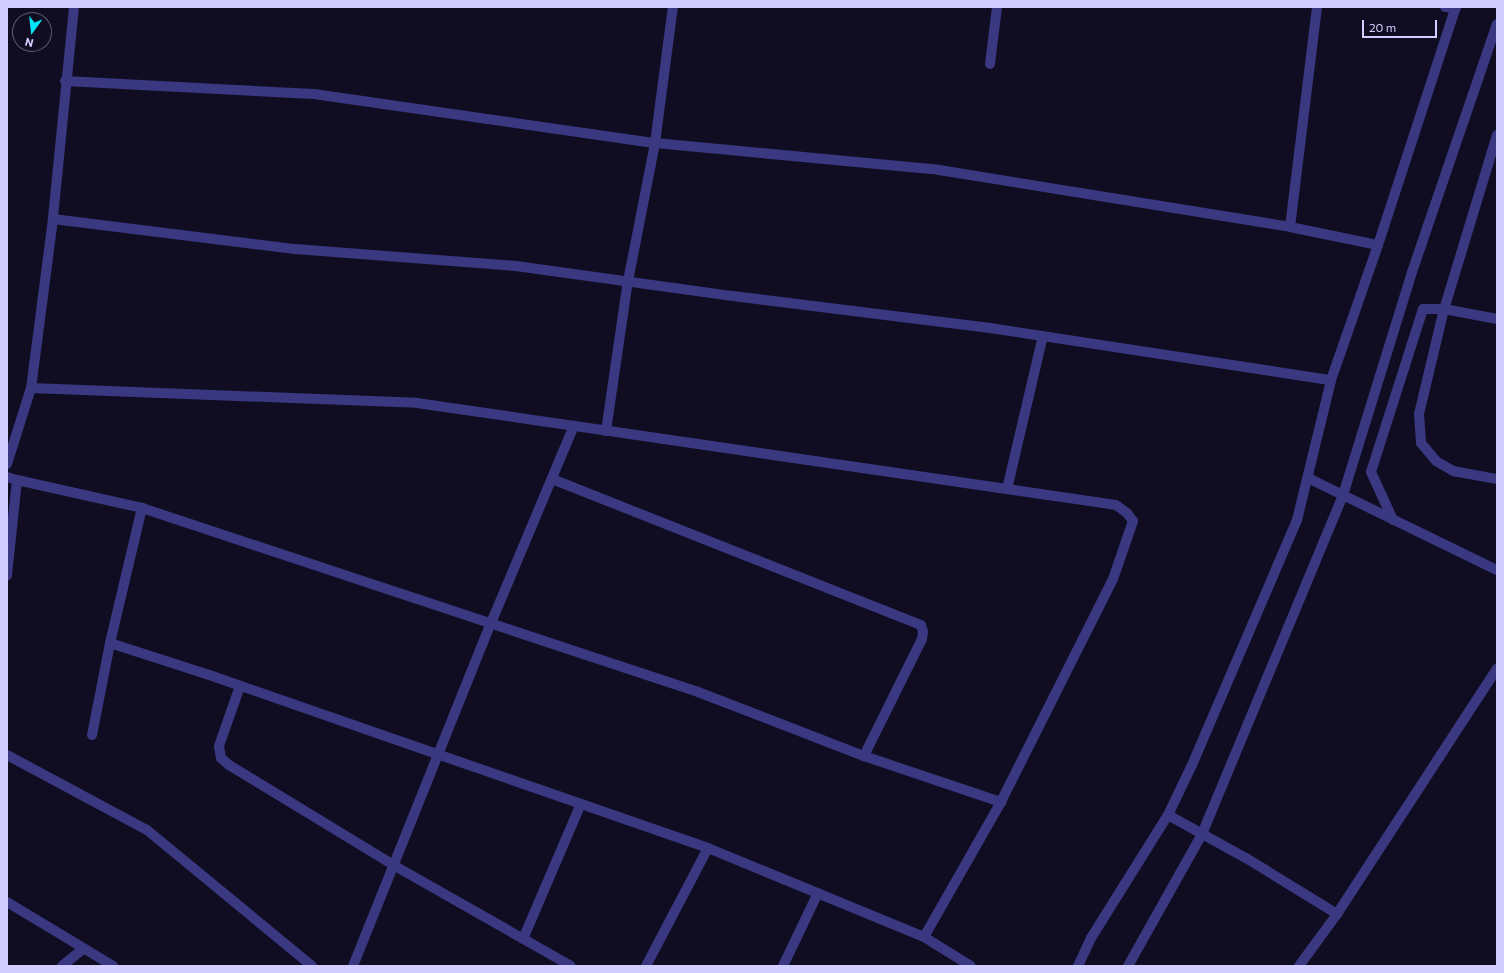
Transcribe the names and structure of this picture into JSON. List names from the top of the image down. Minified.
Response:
{"scale_bar":"20 m","north":"bottom"}
